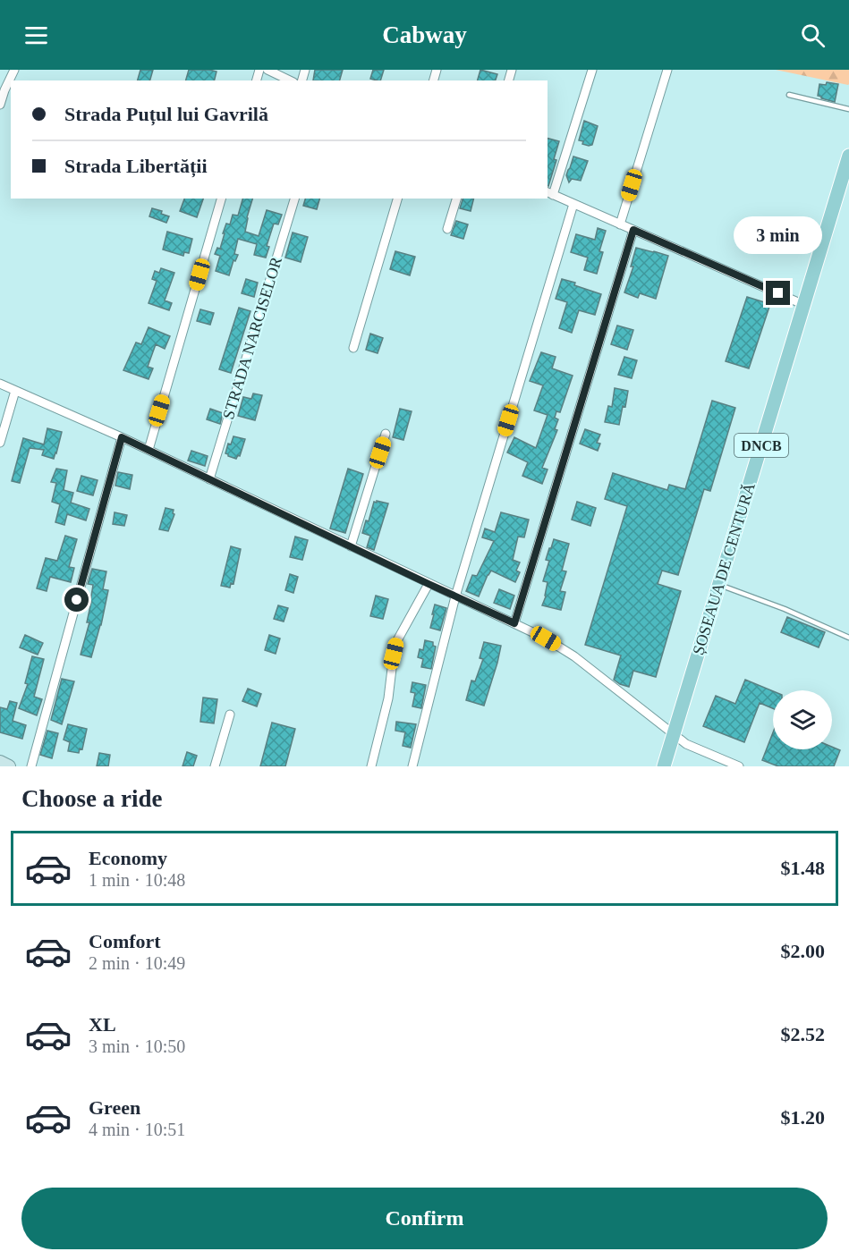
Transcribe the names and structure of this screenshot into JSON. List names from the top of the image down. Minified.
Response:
{"streets":{"main road":["DNCB","ȘOSEAUA DE CENTURĂ"],"street":["STRADA NARCISELOR"]},"page":{"header":"Cabway","banner":["Strada Puțul lui Gavrilă","Strada Libertății"],"bubble":"3 min","heading":"Choose a ride","list":[{"name":"Economy","note":"1 min · 10:48","value":"$1.48"},{"name":"Comfort","note":"2 min · 10:49","value":"$2.00"},{"name":"XL","note":"3 min · 10:50","value":"$2.52"},{"name":"Green","note":"4 min · 10:51","value":"$1.20"}],"buttons":"Confirm"}}
